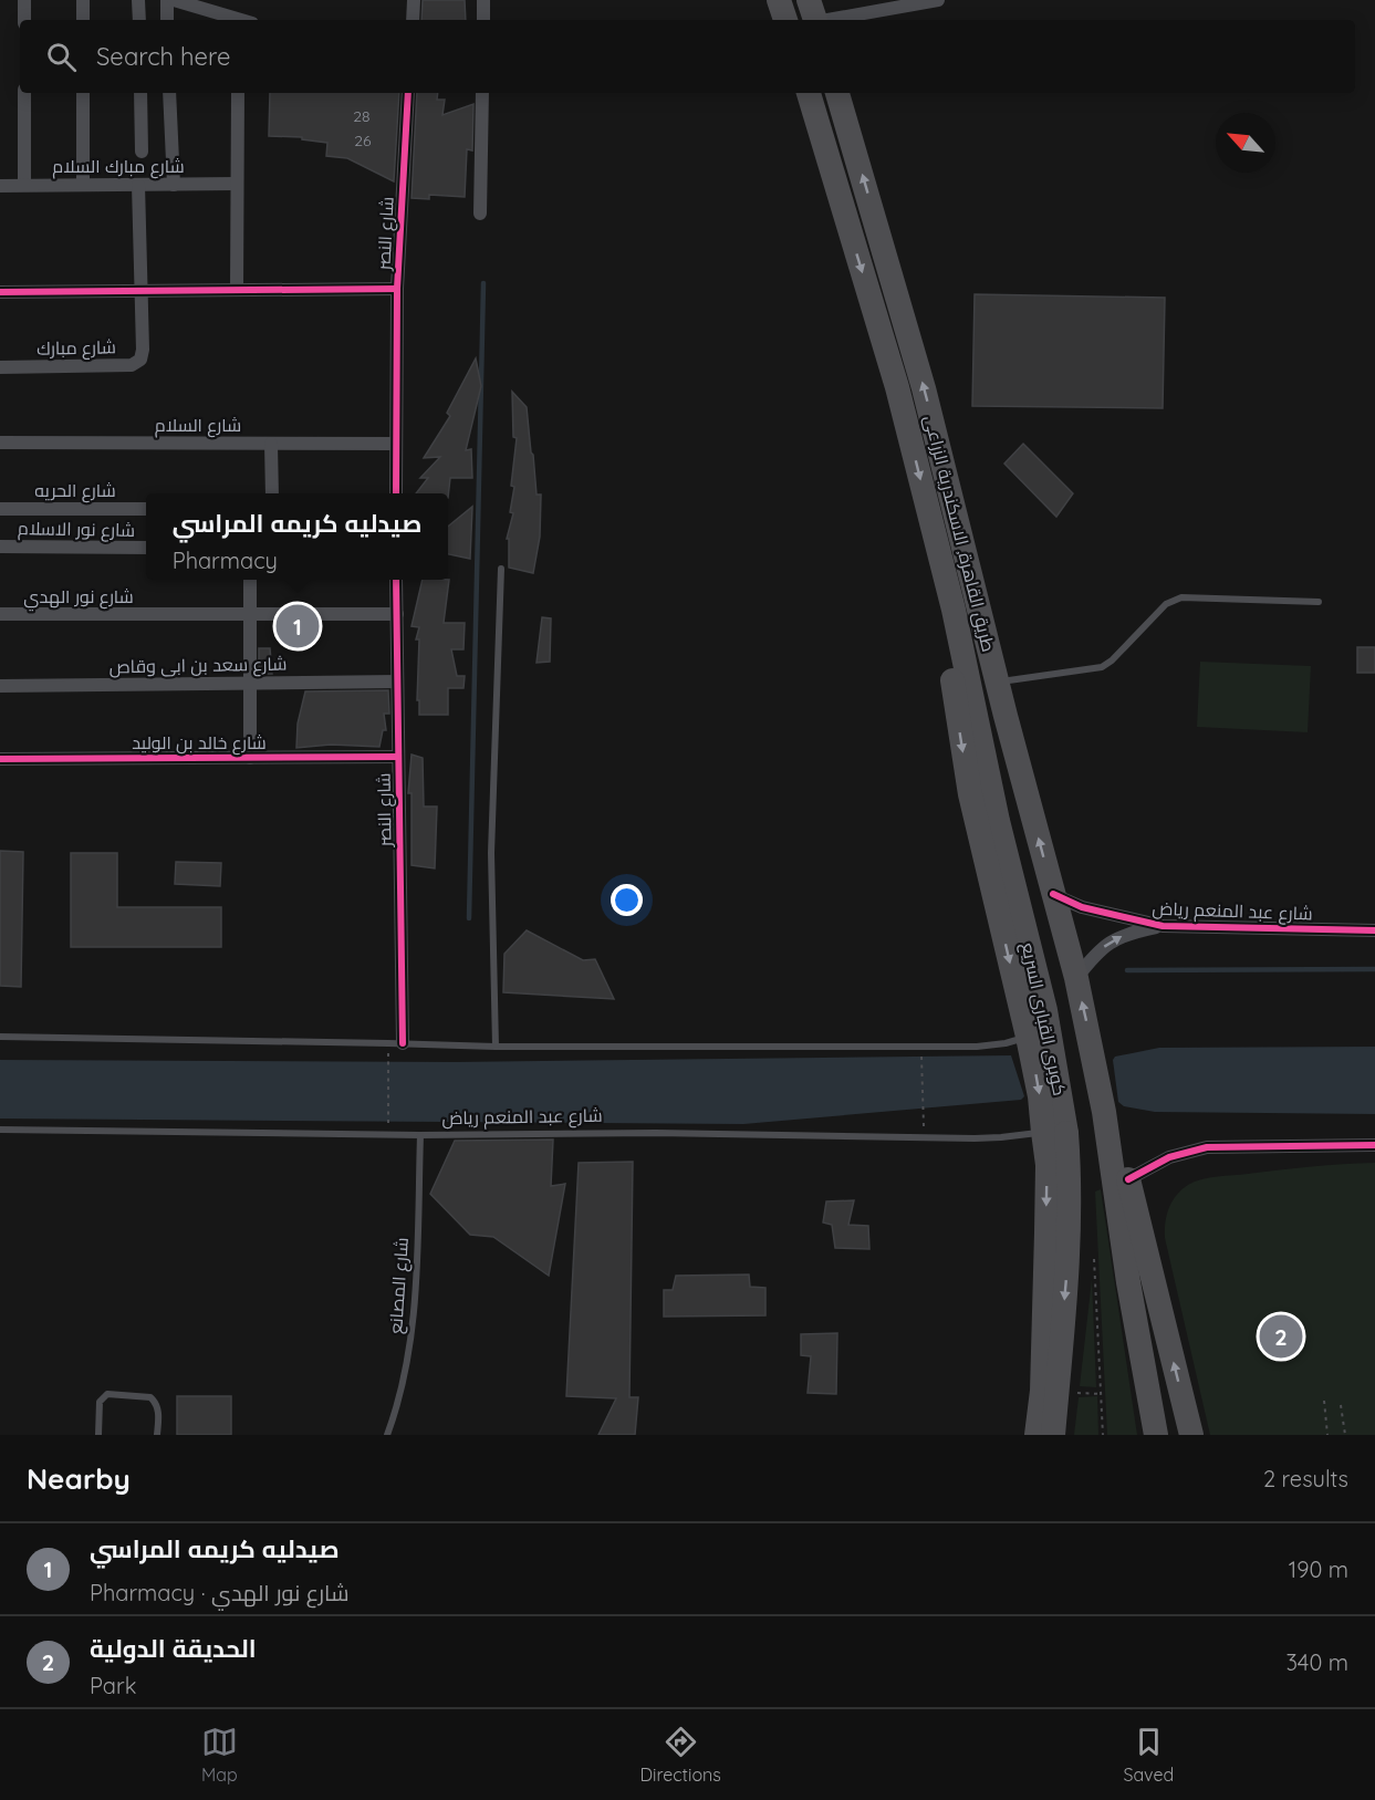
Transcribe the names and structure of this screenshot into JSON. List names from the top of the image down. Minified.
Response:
{"streets":{"highway":["طريق القاهرة, الاسكندرية الزراعى","كوبرى القبارى السريع"],"street":["شارع مبارك السلام","شارع النصر","شارع مبارك","شارع السلام","شارع الحريه","شارع نور الاسلام","شارع نور الهدي","شارع سعد بن ابى وقاص","شارع خالد بن الوليد","شارع عبد المنعم رياض"],"lane":["شارع المصانع"]},"crossings":[["شارع النصر","شارع السلام"],["شارع النصر","شارع نور الهدي"],["شارع النصر","شارع سعد بن ابى وقاص"],["شارع النصر","شارع خالد بن الوليد"],["طريق القاهرة, الاسكندرية الزراعى","شارع عبد المنعم رياض"],["طريق القاهرة, الاسكندرية الزراعى","كوبرى القبارى السريع"],["شارع عبد المنعم رياض","كوبرى القبارى السريع"],["شارع عبد المنعم رياض","شارع المصانع"]],"house_numbers":["28","26"],"north":"top left","page":{"search":"Search here","popup":["صيدليه كريمه المراسي","Pharmacy"],"pins":["1","2"],"heading":["Nearby","2 results"],"list":[{"mark":"1","name":"صيدليه كريمه المراسي","note":"Pharmacy · شارع نور الهدي","value":"190 m"},{"mark":"2","name":"الحديقة الدولية","note":"Park","value":"340 m"}],"nav":["Map","Directions","Saved"]}}
